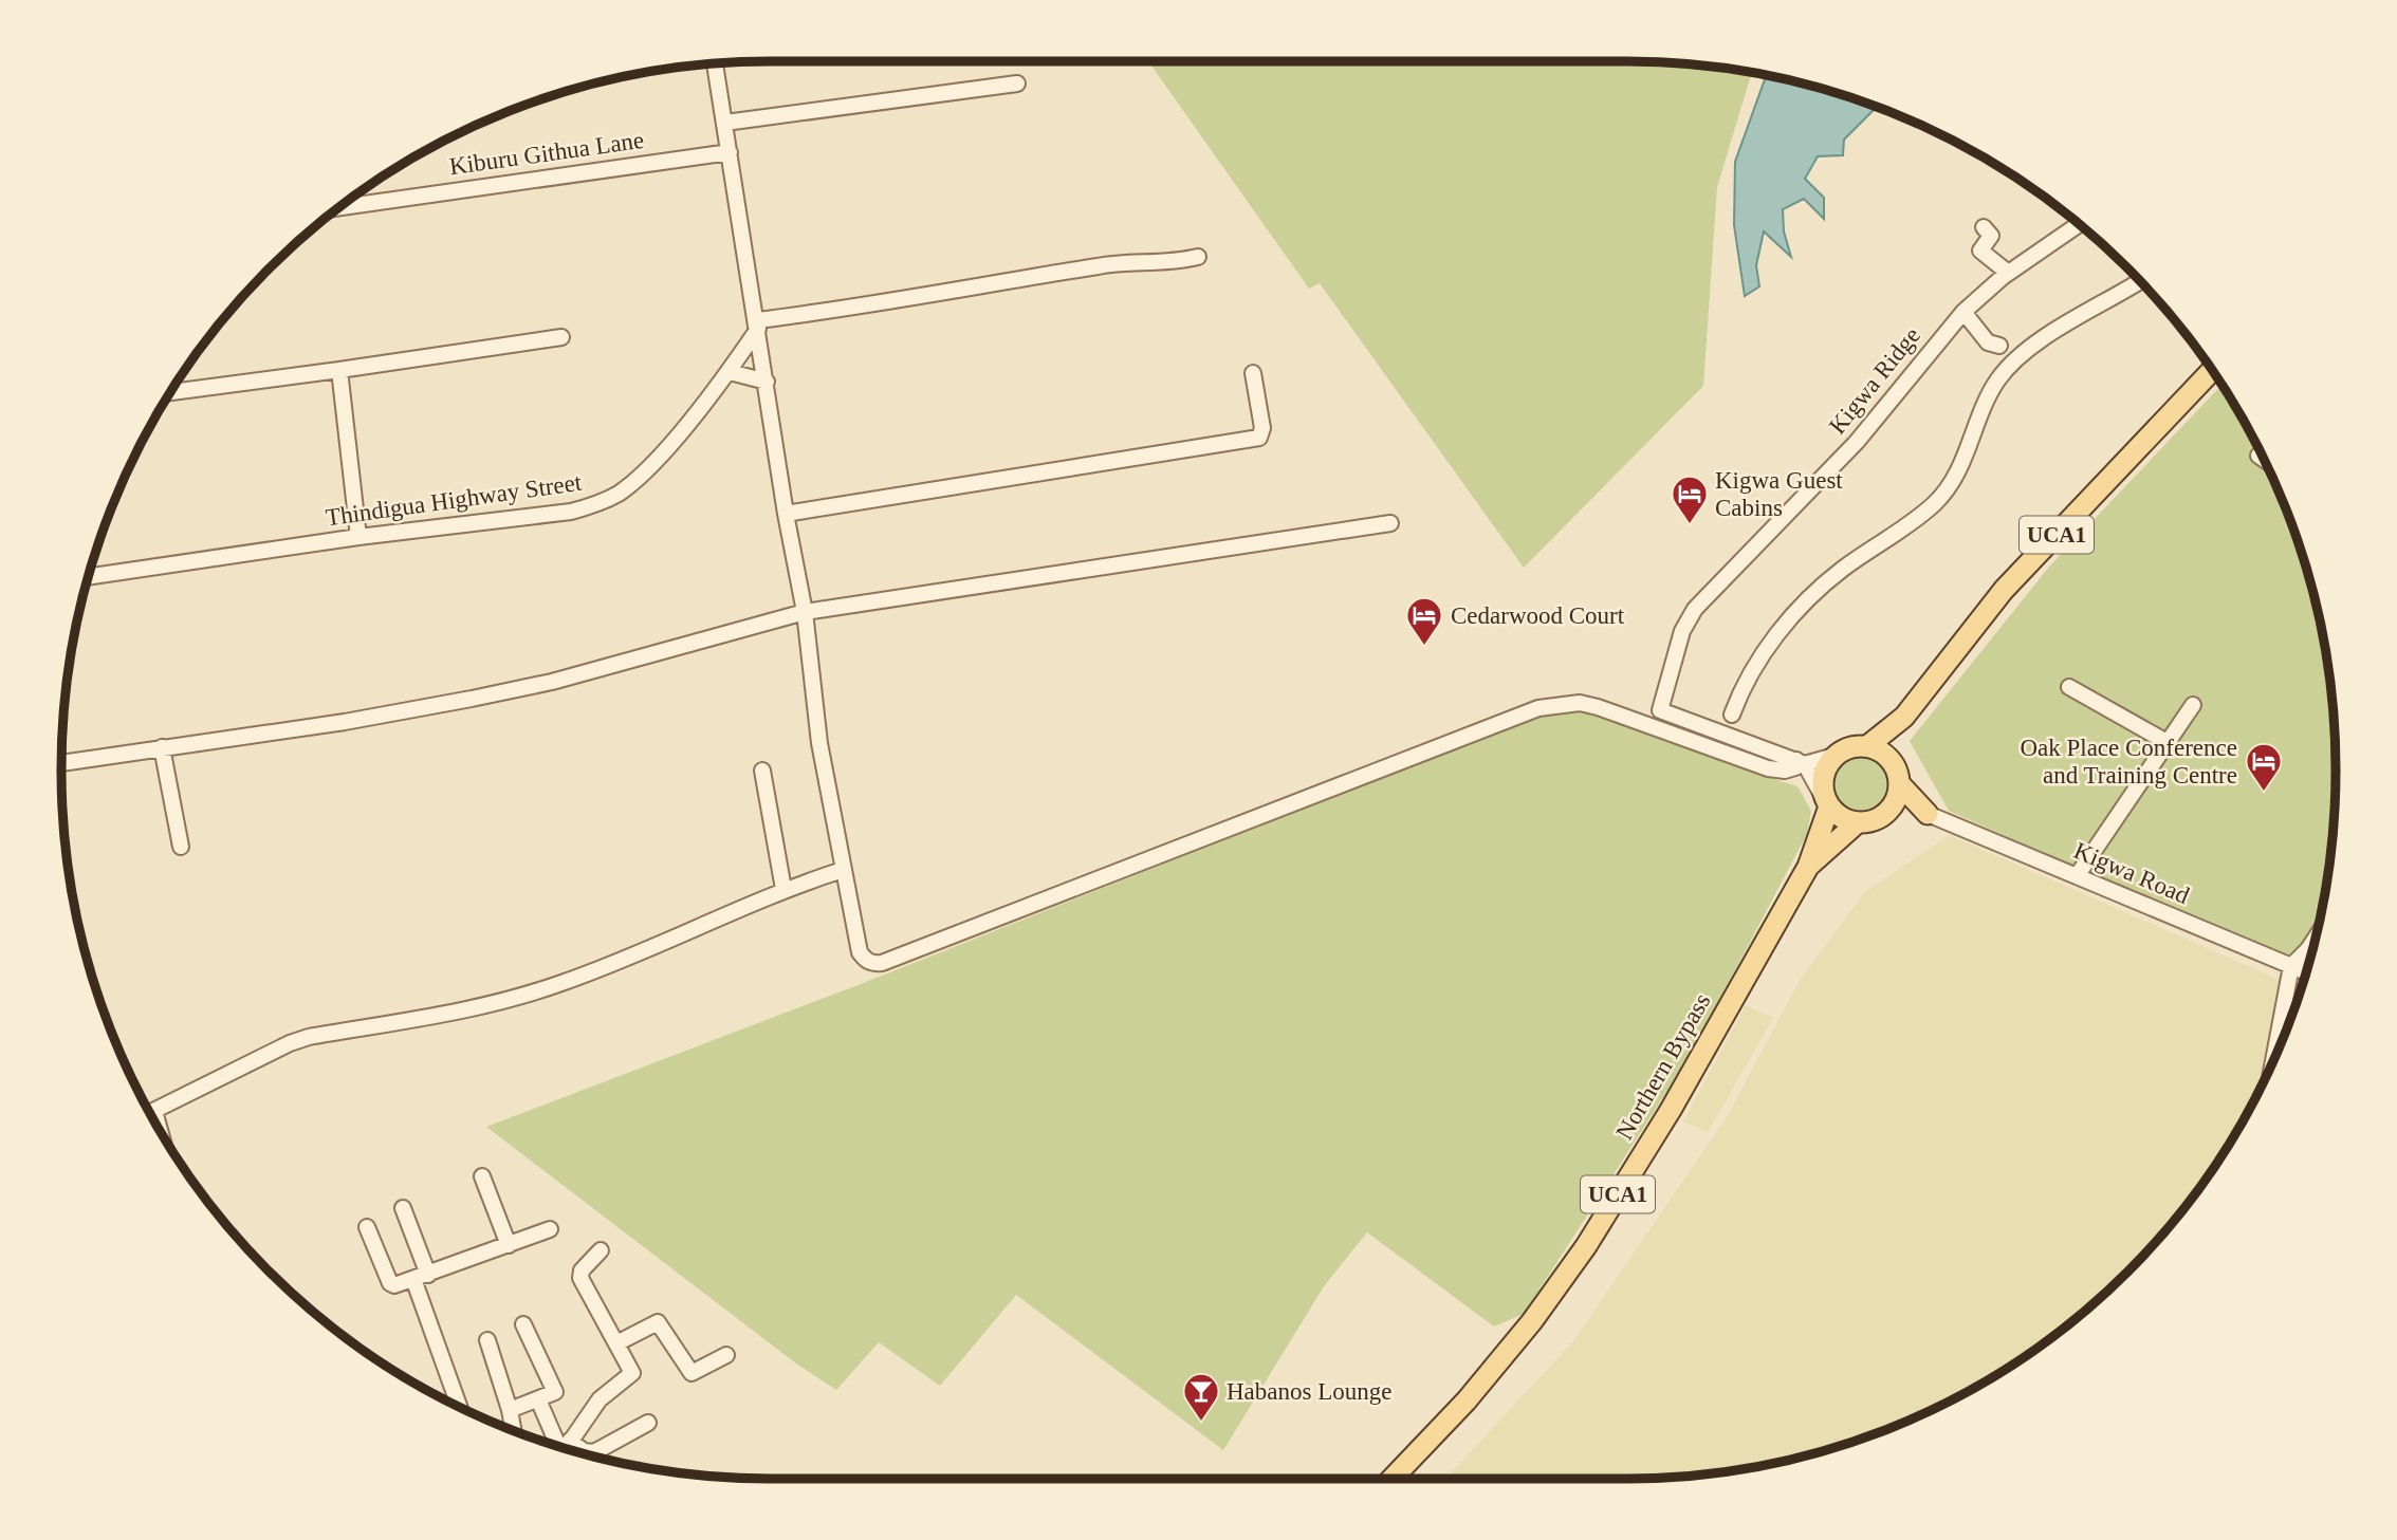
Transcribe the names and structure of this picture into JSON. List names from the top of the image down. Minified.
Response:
{"streets":{"main road":["UCA1","Northern Bypass"],"street":["Kiburu Githua Lane","Kigwa Ridge","Thindigua Highway Street","Kigwa Road"]},"crossings":[["UCA1","Northern Bypass"]],"places":{"hotel":["Kigwa Guest Cabins","Cedarwood Court","Oak Place Conference and Training Centre"],"bar":["Habanos Lounge"]}}
